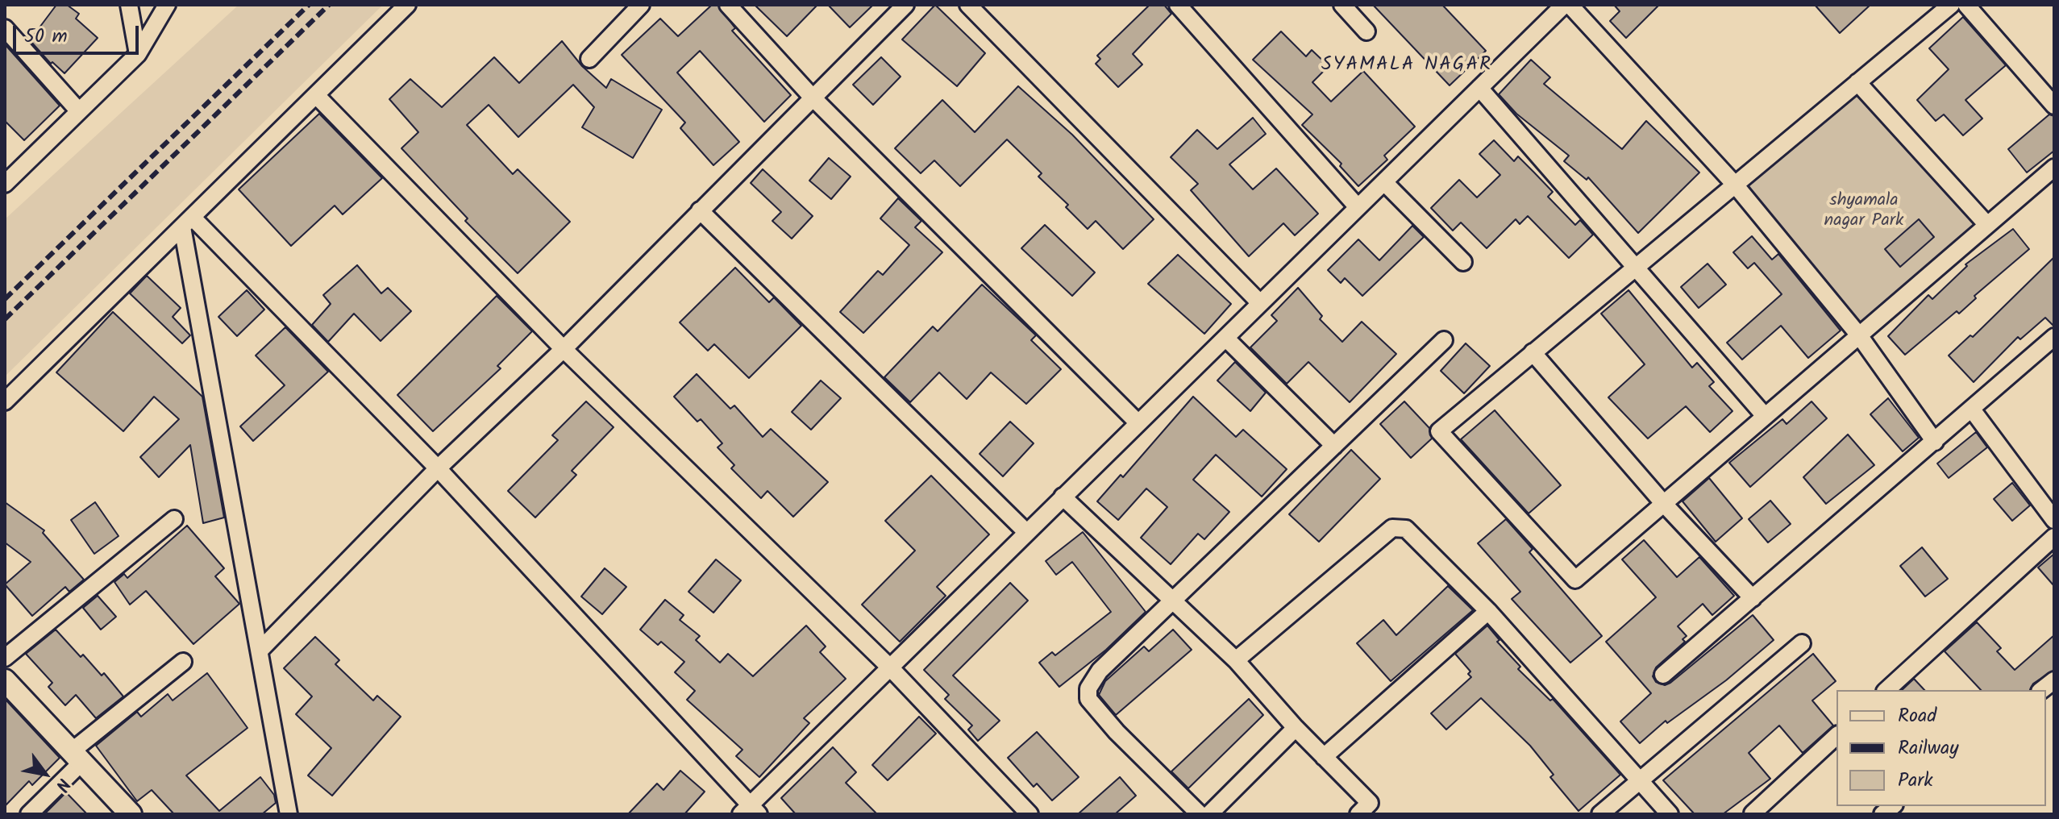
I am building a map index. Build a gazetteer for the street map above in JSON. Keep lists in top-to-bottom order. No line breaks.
{"districts":["SYAMALA NAGAR"],"parks":["shyamala nagar Park"],"legend":["Road","Railway","Park"],"scale_bar":"50 m","north":"bottom right"}
